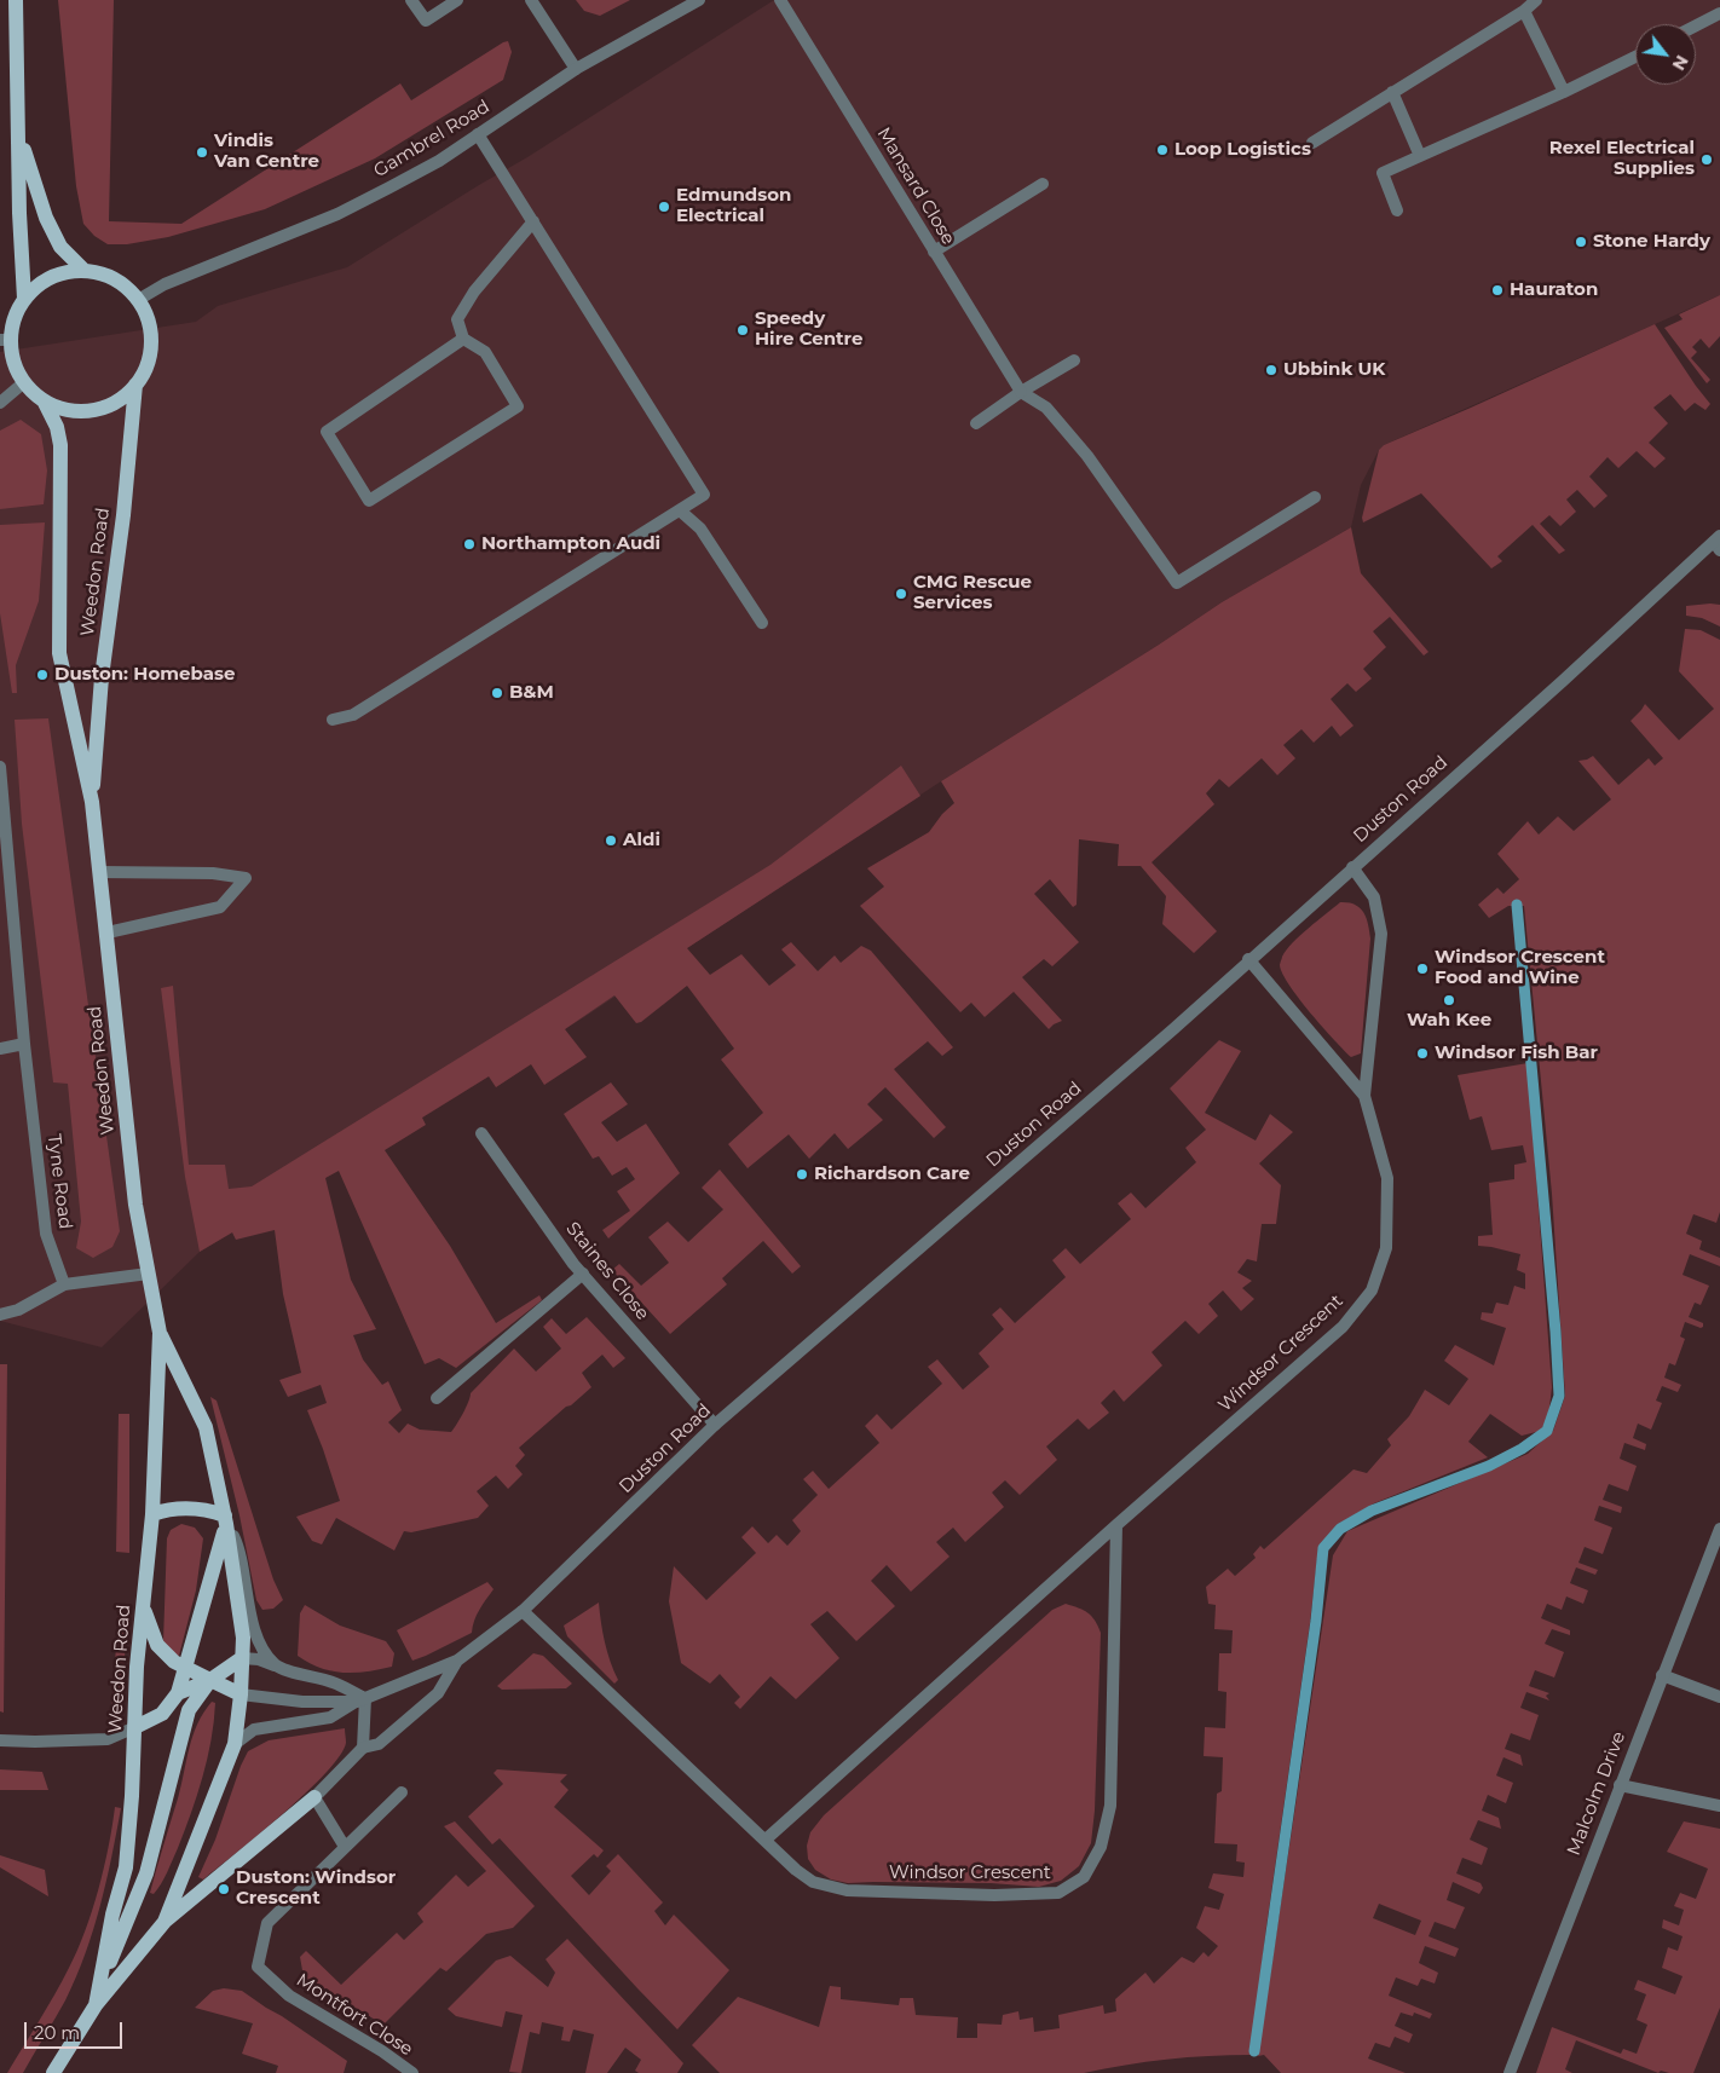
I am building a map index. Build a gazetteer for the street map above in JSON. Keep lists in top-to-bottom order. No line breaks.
{"streets":{"main road":["Weedon Road"],"street":["Gambrel Road","Mansard Close","Duston Road","Tyne Road","Staines Close","Windsor Crescent","Malcolm Drive","Montfort Close"]},"crossings":[["Gambrel Road","Weedon Road"],["Weedon Road","Duston Road"],["Duston Road","Staines Close"],["Duston Road","Windsor Crescent"]],"places":["Loop Logistics","Vindis Van Centre","Rexel Electrical Supplies","Edmundson Electrical","Stone Hardy","Hauraton","Speedy Hire Centre","Ubbink UK","Northampton Audi","CMG Rescue Services","Duston: Homebase","B&M","Aldi","Windsor Crescent Food and Wine","Wah Kee","Windsor Fish Bar","Richardson Care","Duston: Windsor Crescent"],"scale_bar":"20 m","north":"bottom right"}
